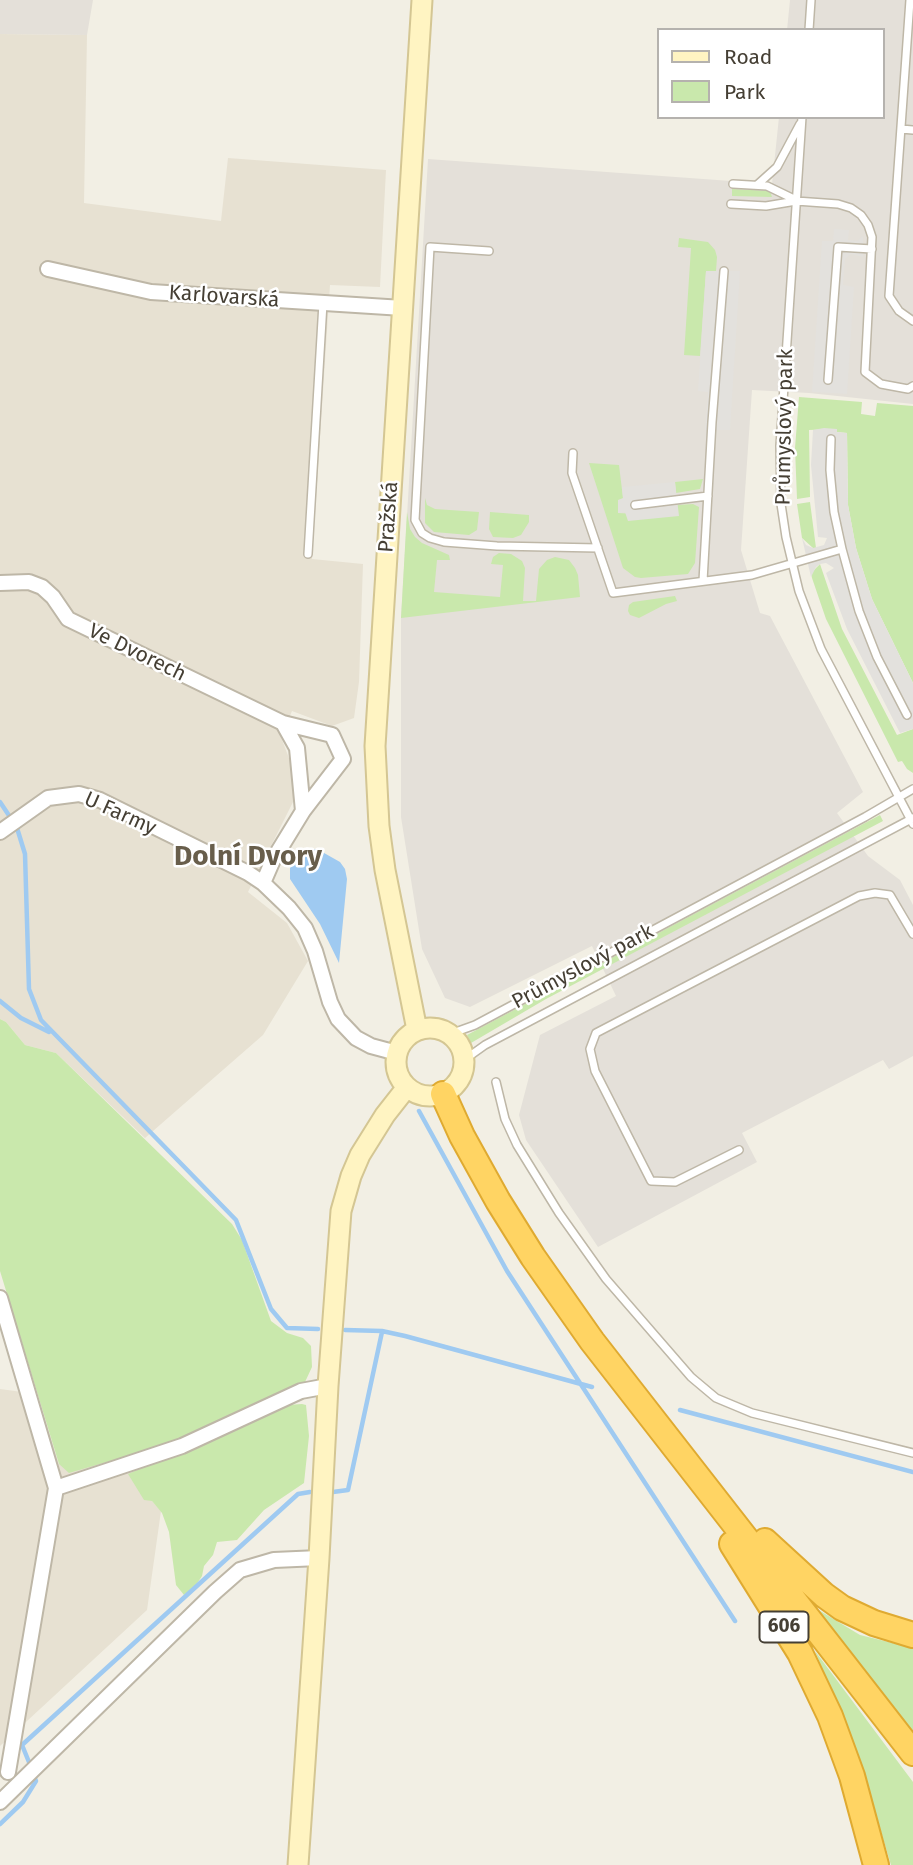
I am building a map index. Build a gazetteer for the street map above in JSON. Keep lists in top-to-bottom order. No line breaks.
{"streets":{"highway":["606"],"main road":["Pražská"],"street":["Karlovarská","Ve Dvorech","U Farmy"],"lane":["Průmyslový park"]},"crossings":[["Karlovarská","Pražská"],["Průmyslový park","Pražská"],["Průmyslový park","U Farmy"],["Průmyslový park","606"],["Pražská","U Farmy"],["Pražská","606"],["Ve Dvorech","U Farmy"],["U Farmy","606"]],"districts":["Dolní Dvory"],"legend":["Road","Park"]}
